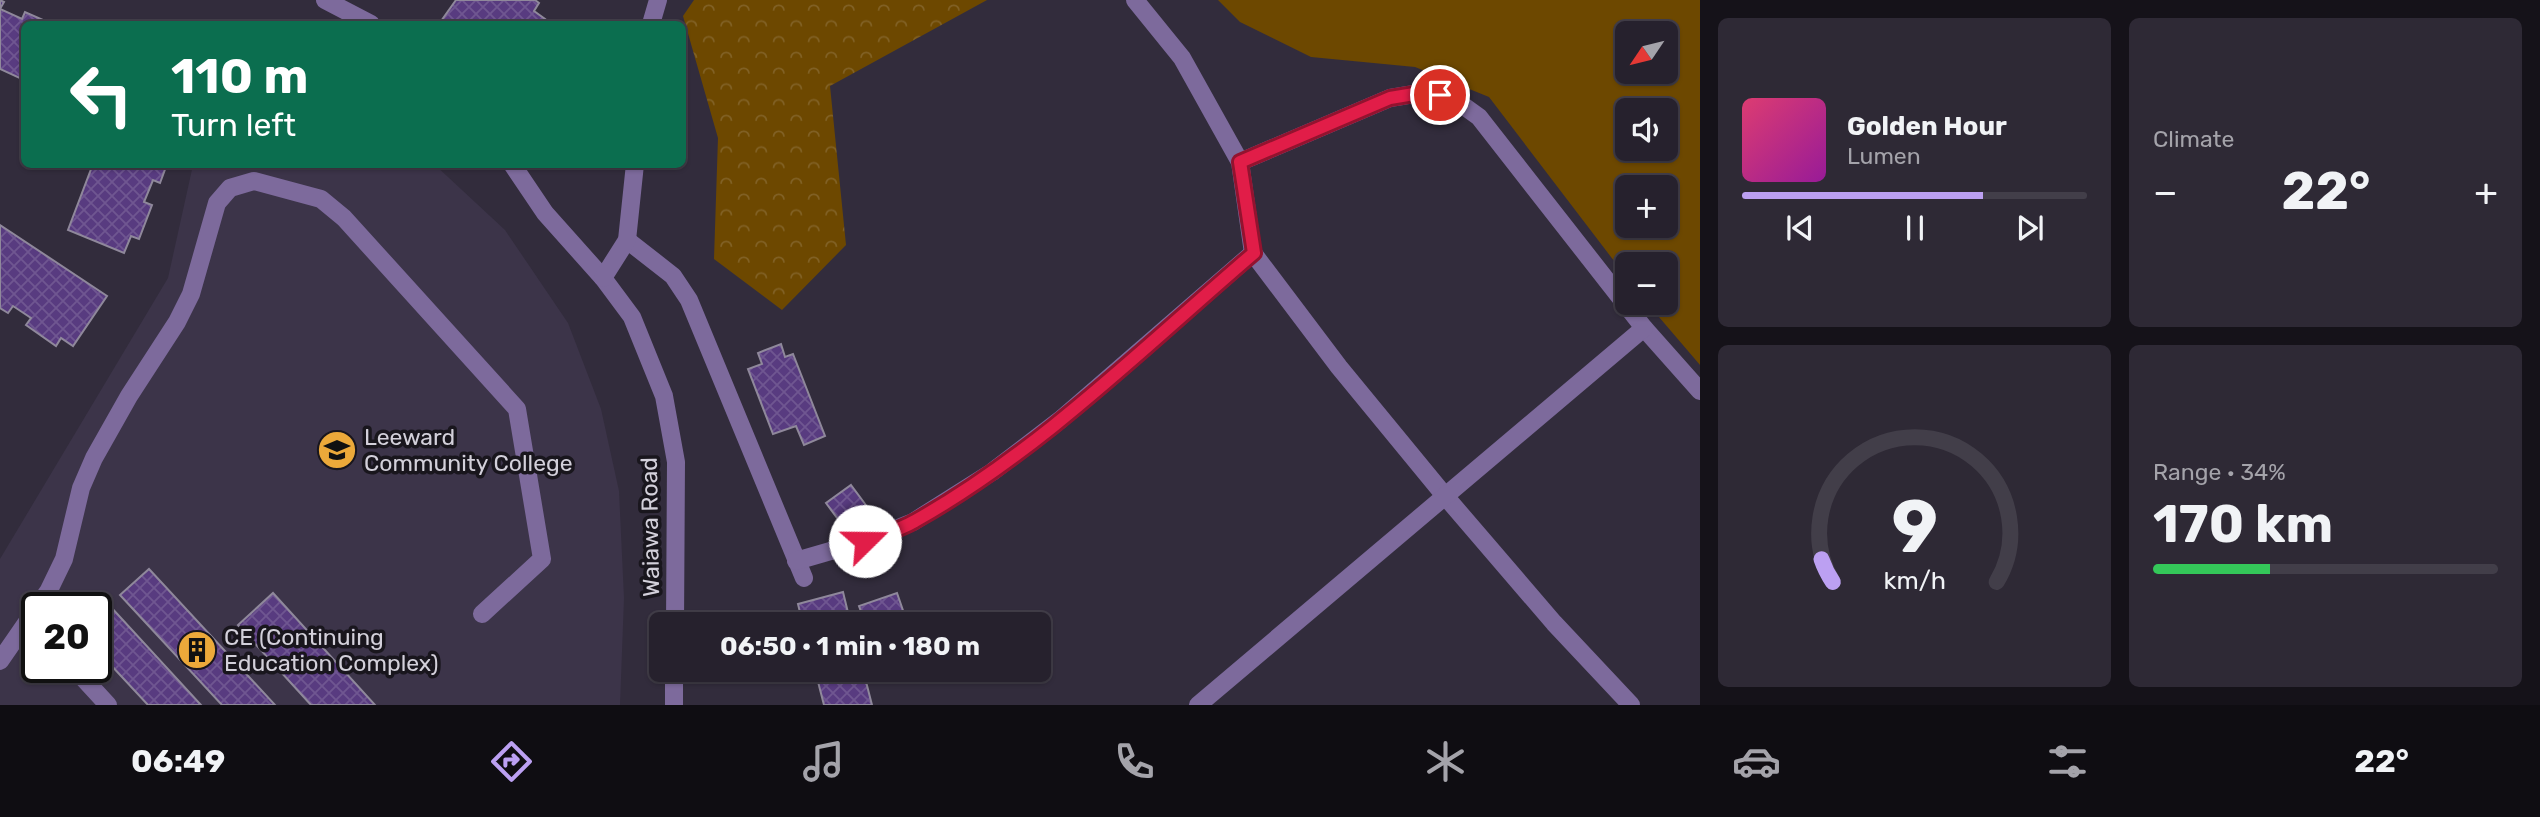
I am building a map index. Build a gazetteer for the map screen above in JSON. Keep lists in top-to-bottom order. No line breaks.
{"streets":{"street":["Waiawa Road"]},"places":{"school or university":["Leeward Community College"],"building":["CE (Continuing Education Complex)"]},"north":"bottom left","page":{"tile":["Climate",["Range · 34%","170 km"]],"map_buttons":["+","−"],"turn":["110 m","Turn left"],"song":["Golden Hour","Lumen"],"heat":["−","22°","+"],"limit":"20","trip":"06:50 · 1 min · 180 m","tabs":["06:49","22°"],"gauge":["9","km/h"]}}
